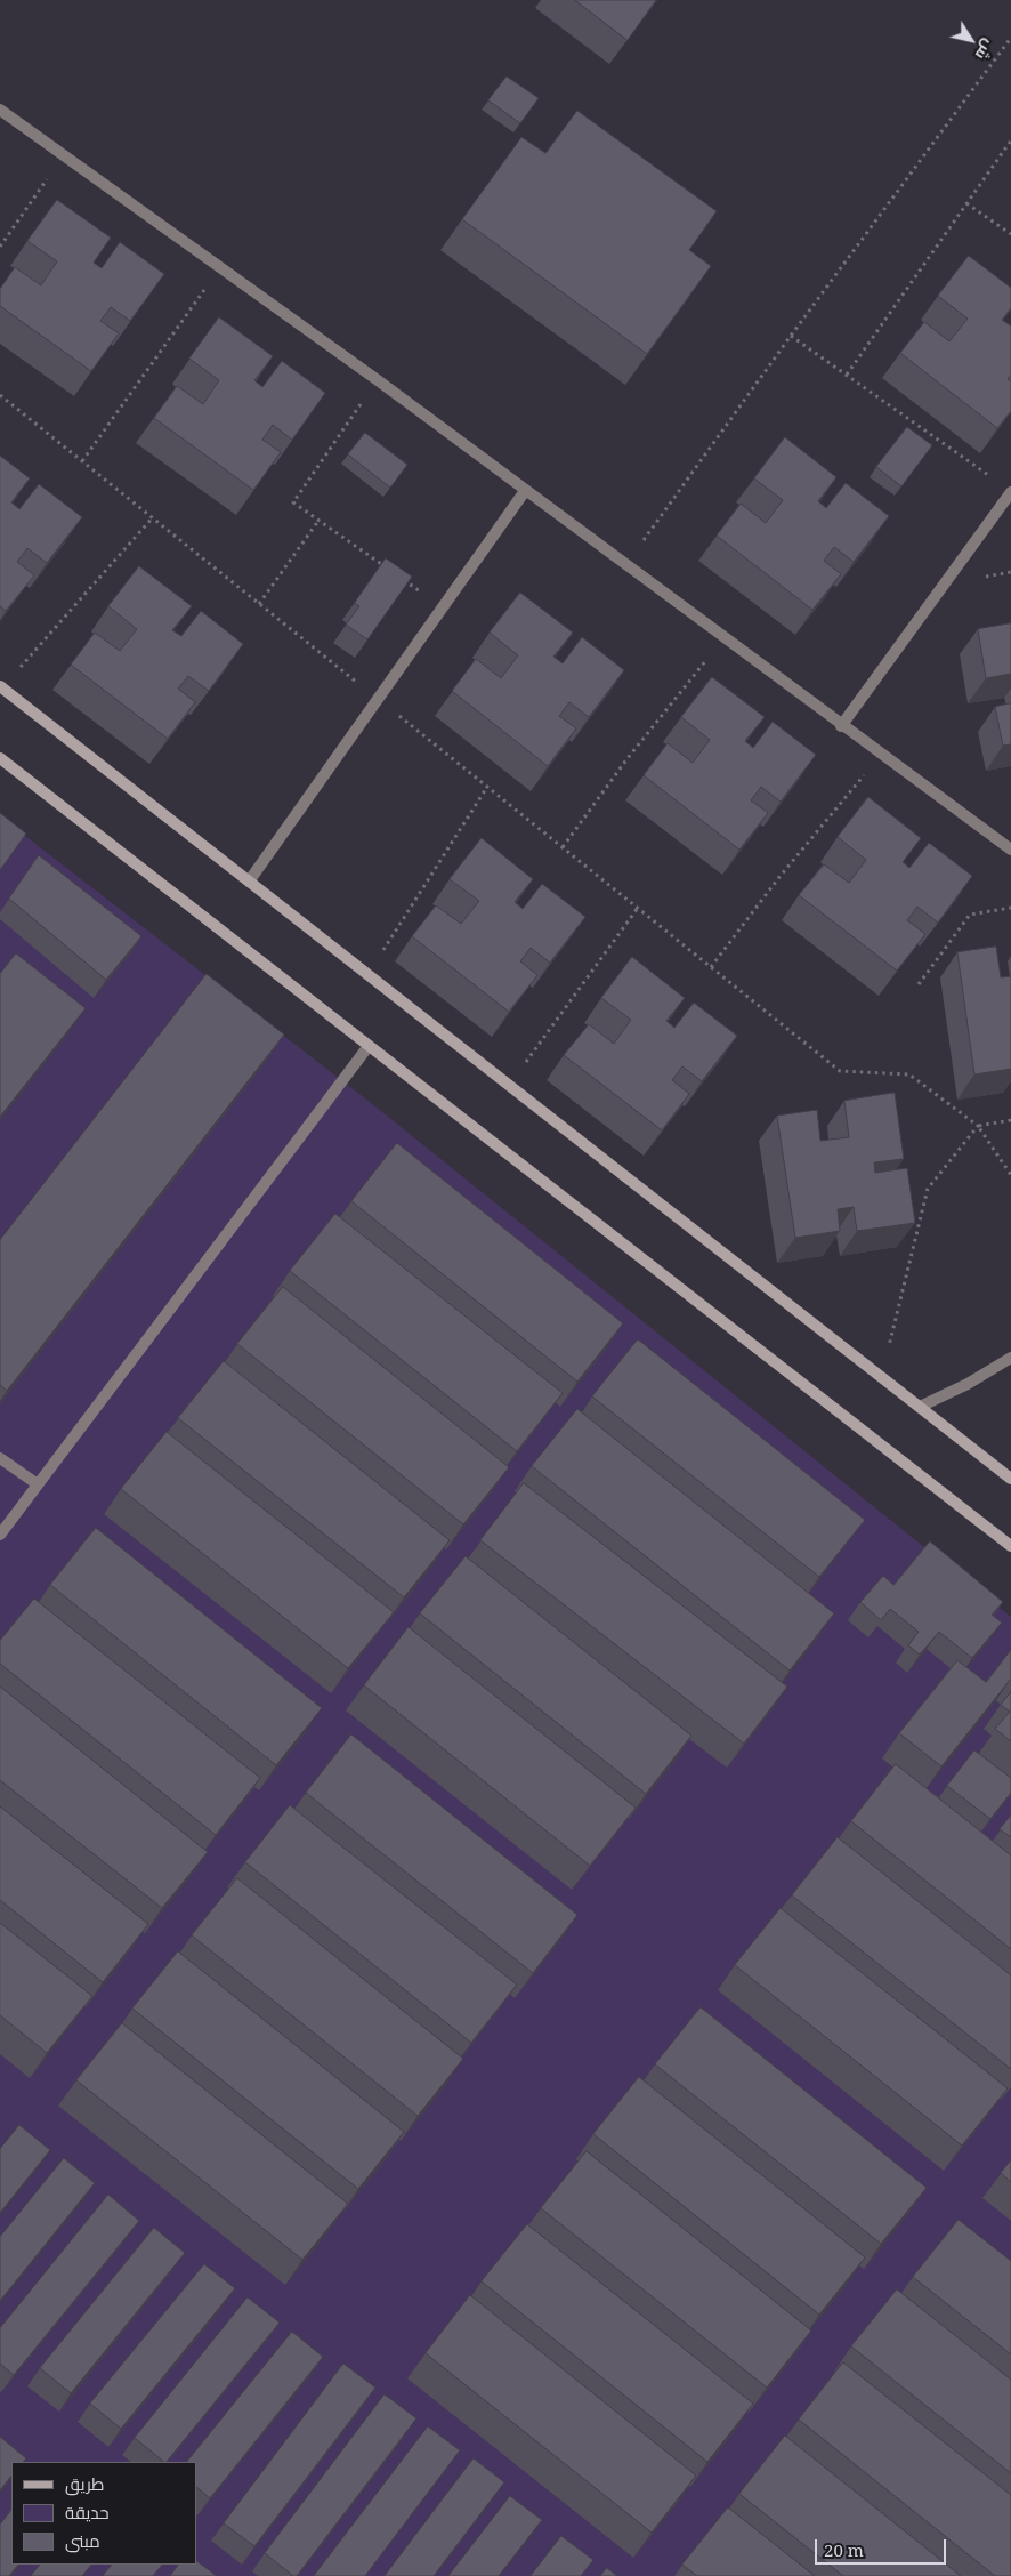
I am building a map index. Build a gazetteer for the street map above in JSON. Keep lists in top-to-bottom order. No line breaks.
{"legend":["طريق","حديقة","مبنى"],"scale_bar":"20 m","north":"bottom right"}
